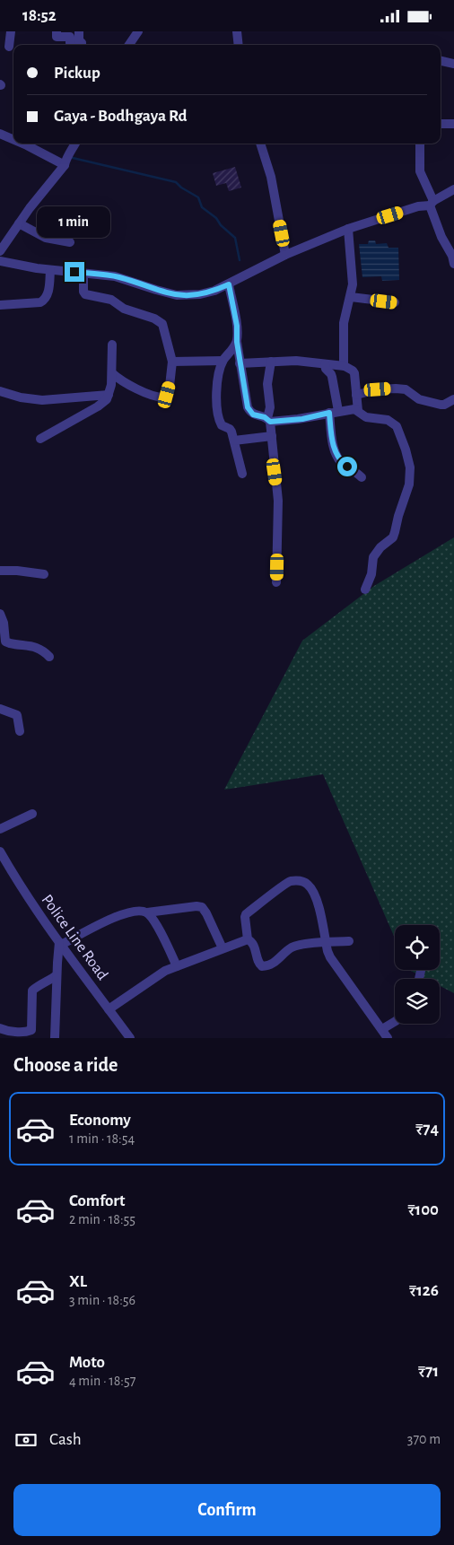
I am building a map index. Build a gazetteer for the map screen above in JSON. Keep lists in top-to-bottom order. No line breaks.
{"streets":{"street":["Police Line Road"]},"page":{"status":"18:52","banner":["Pickup","Gaya - Bodhgaya Rd"],"bubble":"1 min","heading":"Choose a ride","list":[{"name":"Economy","note":"1 min · 18:54","value":"₹74"},{"name":"Comfort","note":"2 min · 18:55","value":"₹100"},{"name":"XL","note":"3 min · 18:56","value":"₹126"},{"name":"Moto","note":"4 min · 18:57","value":"₹71"}],"pay":["Cash","370 m"],"buttons":"Confirm"}}
